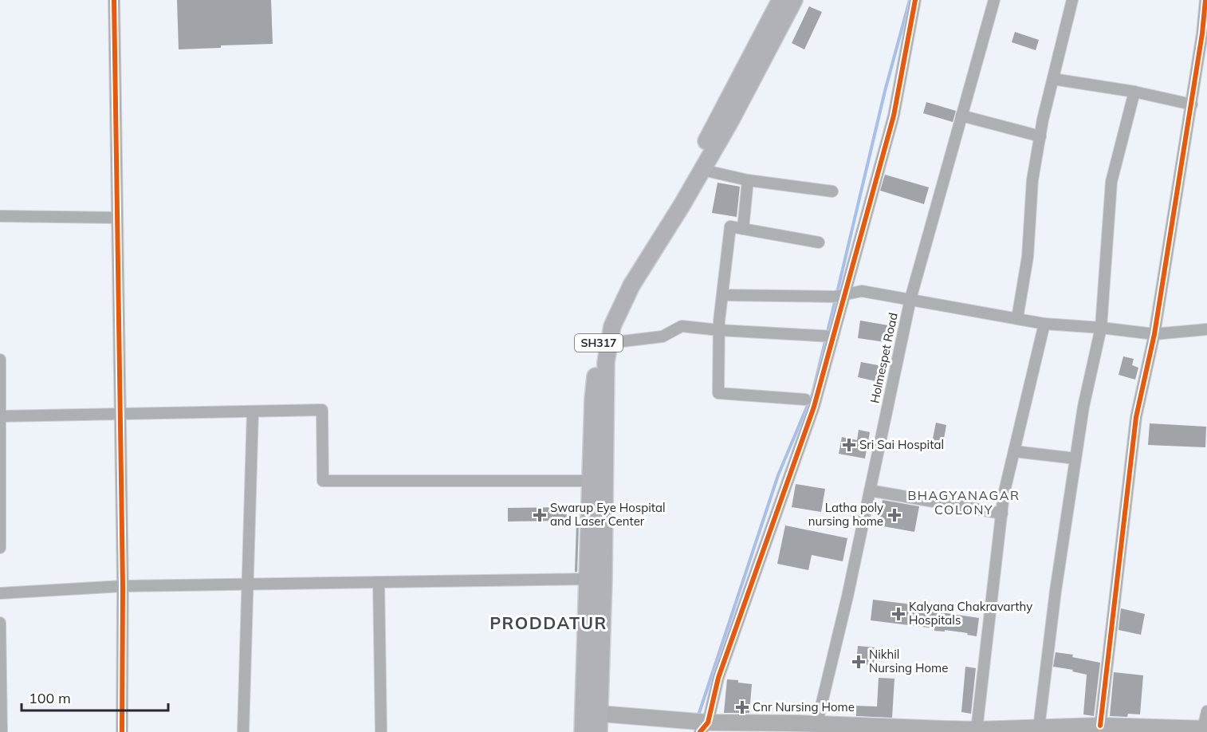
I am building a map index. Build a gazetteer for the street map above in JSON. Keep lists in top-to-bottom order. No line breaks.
{"streets":{"main road":["SH317"],"street":["Holmespet Road"]},"districts":["BHAGYANAGAR COLONY","PRODDATUR"],"places":{"health":["Sri Sai Hospital","Swarup Eye Hospital and Laser Center","Latha poly nursing home","Kalyana Chakravarthy Hospitals","Nikhil Nursing Home","Cnr Nursing Home"]},"scale_bar":"100 m"}
